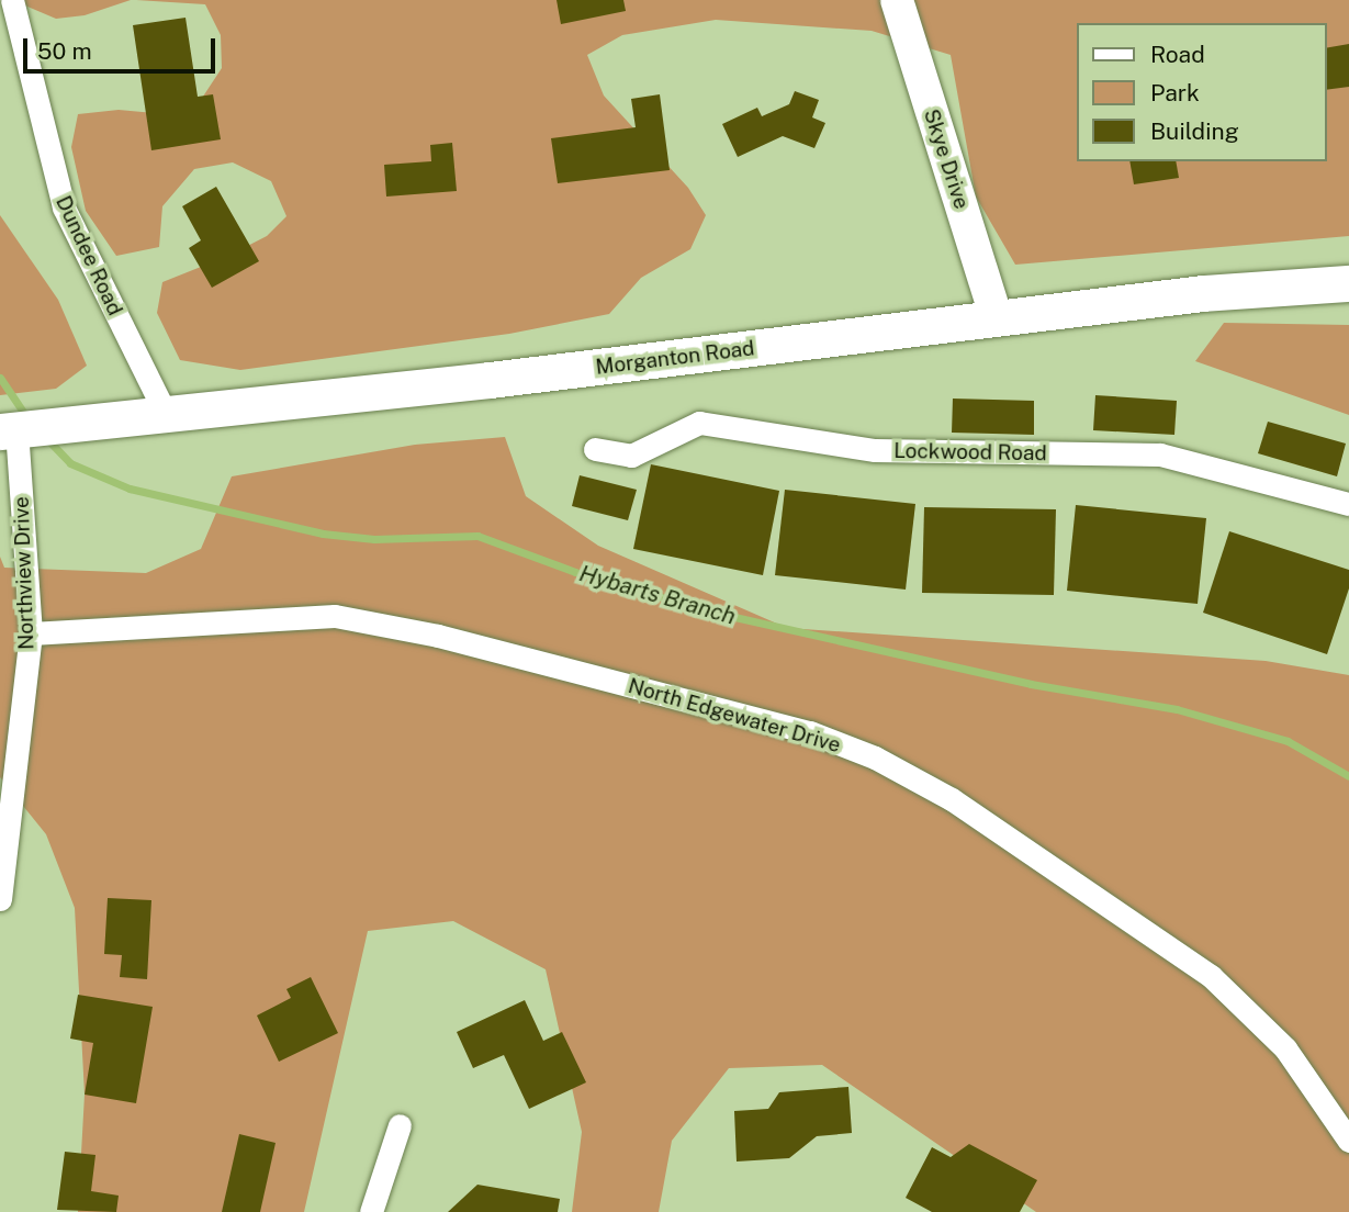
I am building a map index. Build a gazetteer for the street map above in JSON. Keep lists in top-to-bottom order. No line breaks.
{"streets":{"main road":["Morganton Road"],"street":["Skye Drive","Dundee Road","Lockwood Road","Northview Drive","North Edgewater Drive"]},"crossings":[["Skye Drive","Morganton Road"],["Dundee Road","Morganton Road"],["Morganton Road","Northview Drive"],["Northview Drive","North Edgewater Drive"]],"water":["Hybarts Branch"],"legend":["Road","Park","Building"],"scale_bar":"50 m"}
